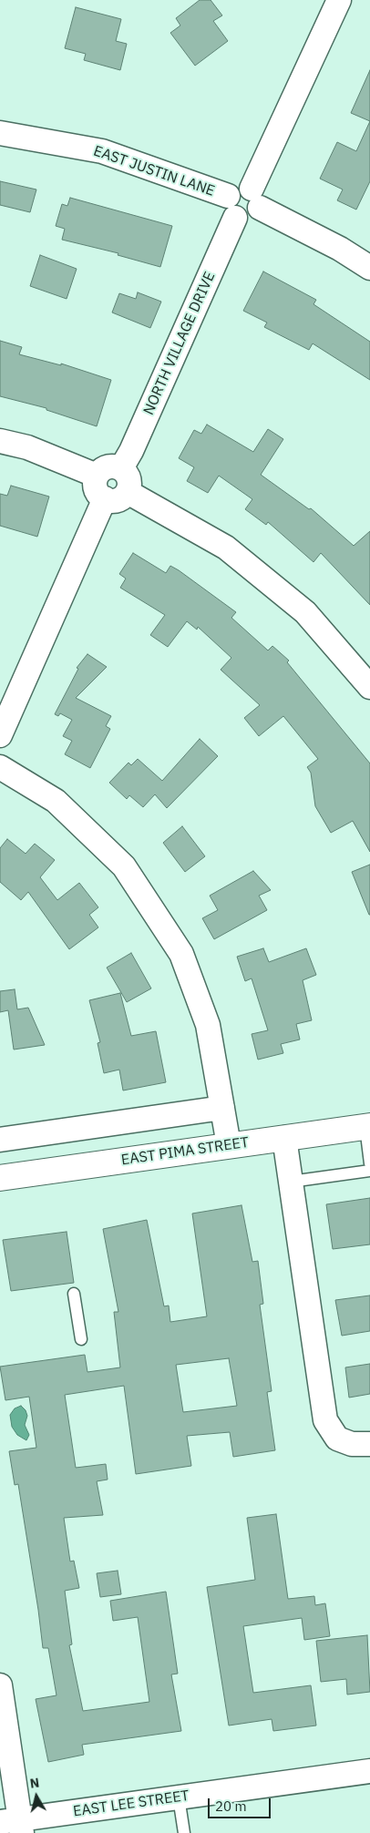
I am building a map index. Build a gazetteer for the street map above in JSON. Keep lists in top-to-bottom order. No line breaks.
{"streets":{"street":["EAST JUSTIN LANE","NORTH VILLAGE DRIVE","EAST PIMA STREET","EAST LEE STREET"]},"crossings":[["EAST JUSTIN LANE","NORTH VILLAGE DRIVE"]],"scale_bar":"20 m","north":"top"}
